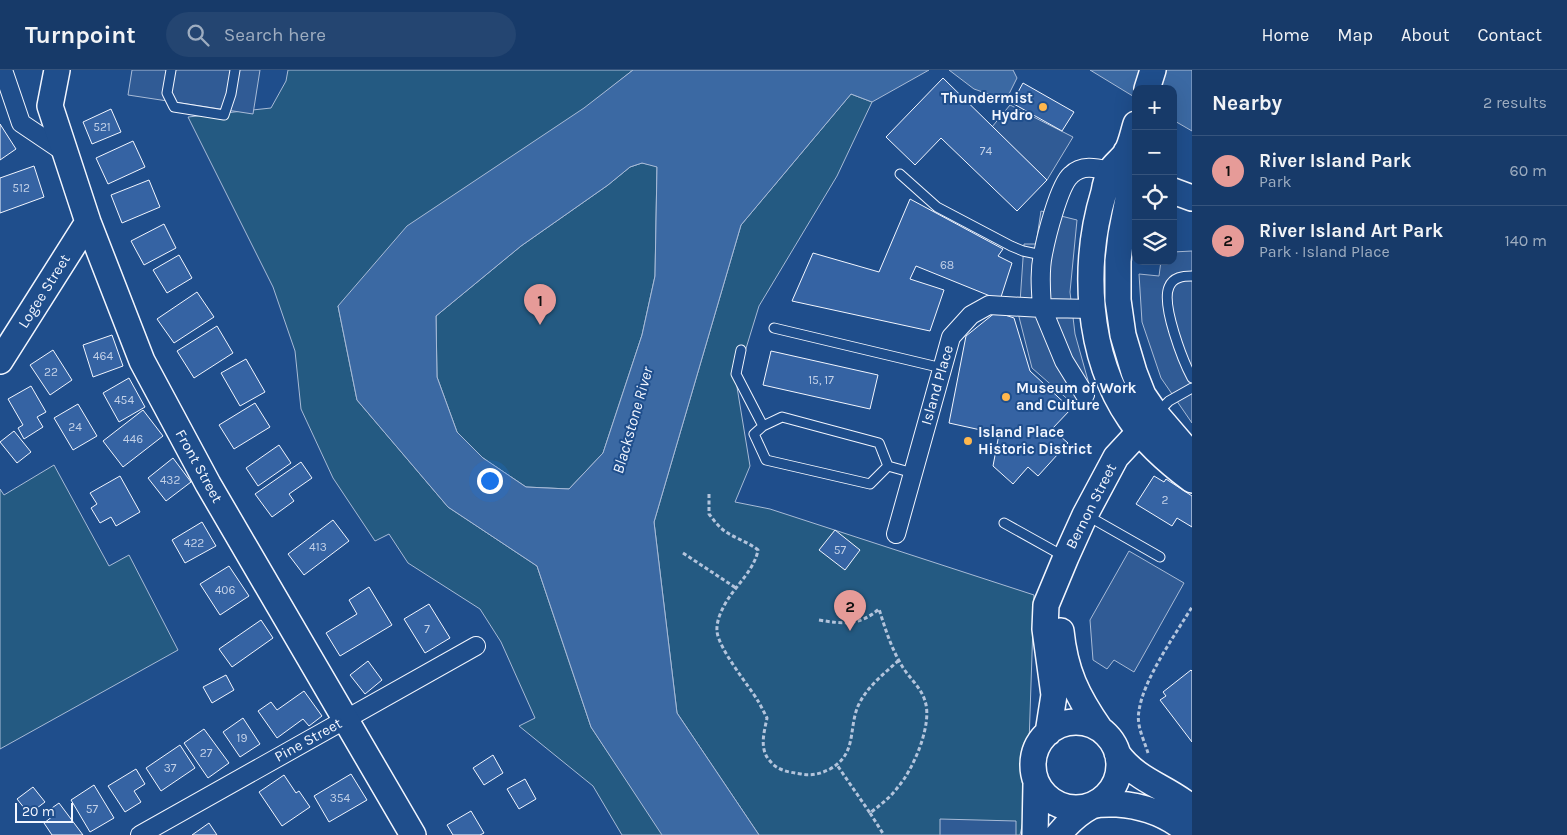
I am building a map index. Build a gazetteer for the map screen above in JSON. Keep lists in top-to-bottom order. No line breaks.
{"streets":{"main road":["Logee Street","Front Street","Bernon Street"],"street":["Island Place","Pine Street"]},"crossings":[["Logee Street","Front Street"],["Front Street","Pine Street"]],"water":["Blackstone River"],"places":["Thundermist Hydro","Museum of Work and Culture","Island Place Historic District"],"house_numbers":["521","74","512","68","464","22","15, 17","454","24","446","432","2","422","413","57","406","7","19","27","37","354","57"],"scale_bar":"20 m","page":{"header":"Turnpoint","search":"Search here","nav":["Home","Map","About","Contact"],"heading":["Nearby","2 results"],"map_buttons":["+","−"],"list":[{"mark":"1","name":"River Island Park","note":"Park","value":"60 m"},{"mark":"2","name":"River Island Art Park","note":"Park · Island Place","value":"140 m"}],"pins":["1","2"],"scale":"20 m"}}
